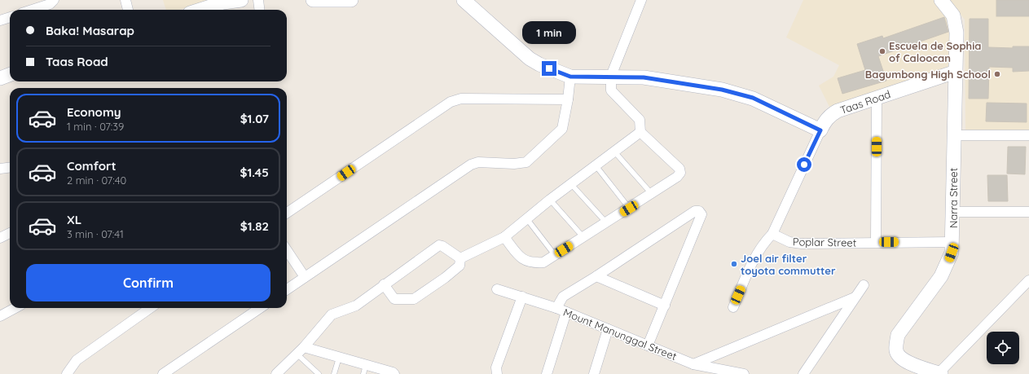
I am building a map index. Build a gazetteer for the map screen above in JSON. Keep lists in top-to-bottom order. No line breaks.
{"streets":{"street":["Taas Road","Narra Street","Poplar Street","Mount Manunggal Street"]},"crossings":[["Taas Road","Narra Street"],["Narra Street","Poplar Street"]],"places":["Escuela de Sophia of Caloocan","Bagumbong High School","Joel air filter toyota commutter"],"page":{"banner":["Baka! Masarap","Taas Road"],"bubble":"1 min","list":[{"name":"Economy","note":"1 min · 07:39","value":"$1.07"},{"name":"Comfort","note":"2 min · 07:40","value":"$1.45"},{"name":"XL","note":"3 min · 07:41","value":"$1.82"}],"buttons":"Confirm"}}
